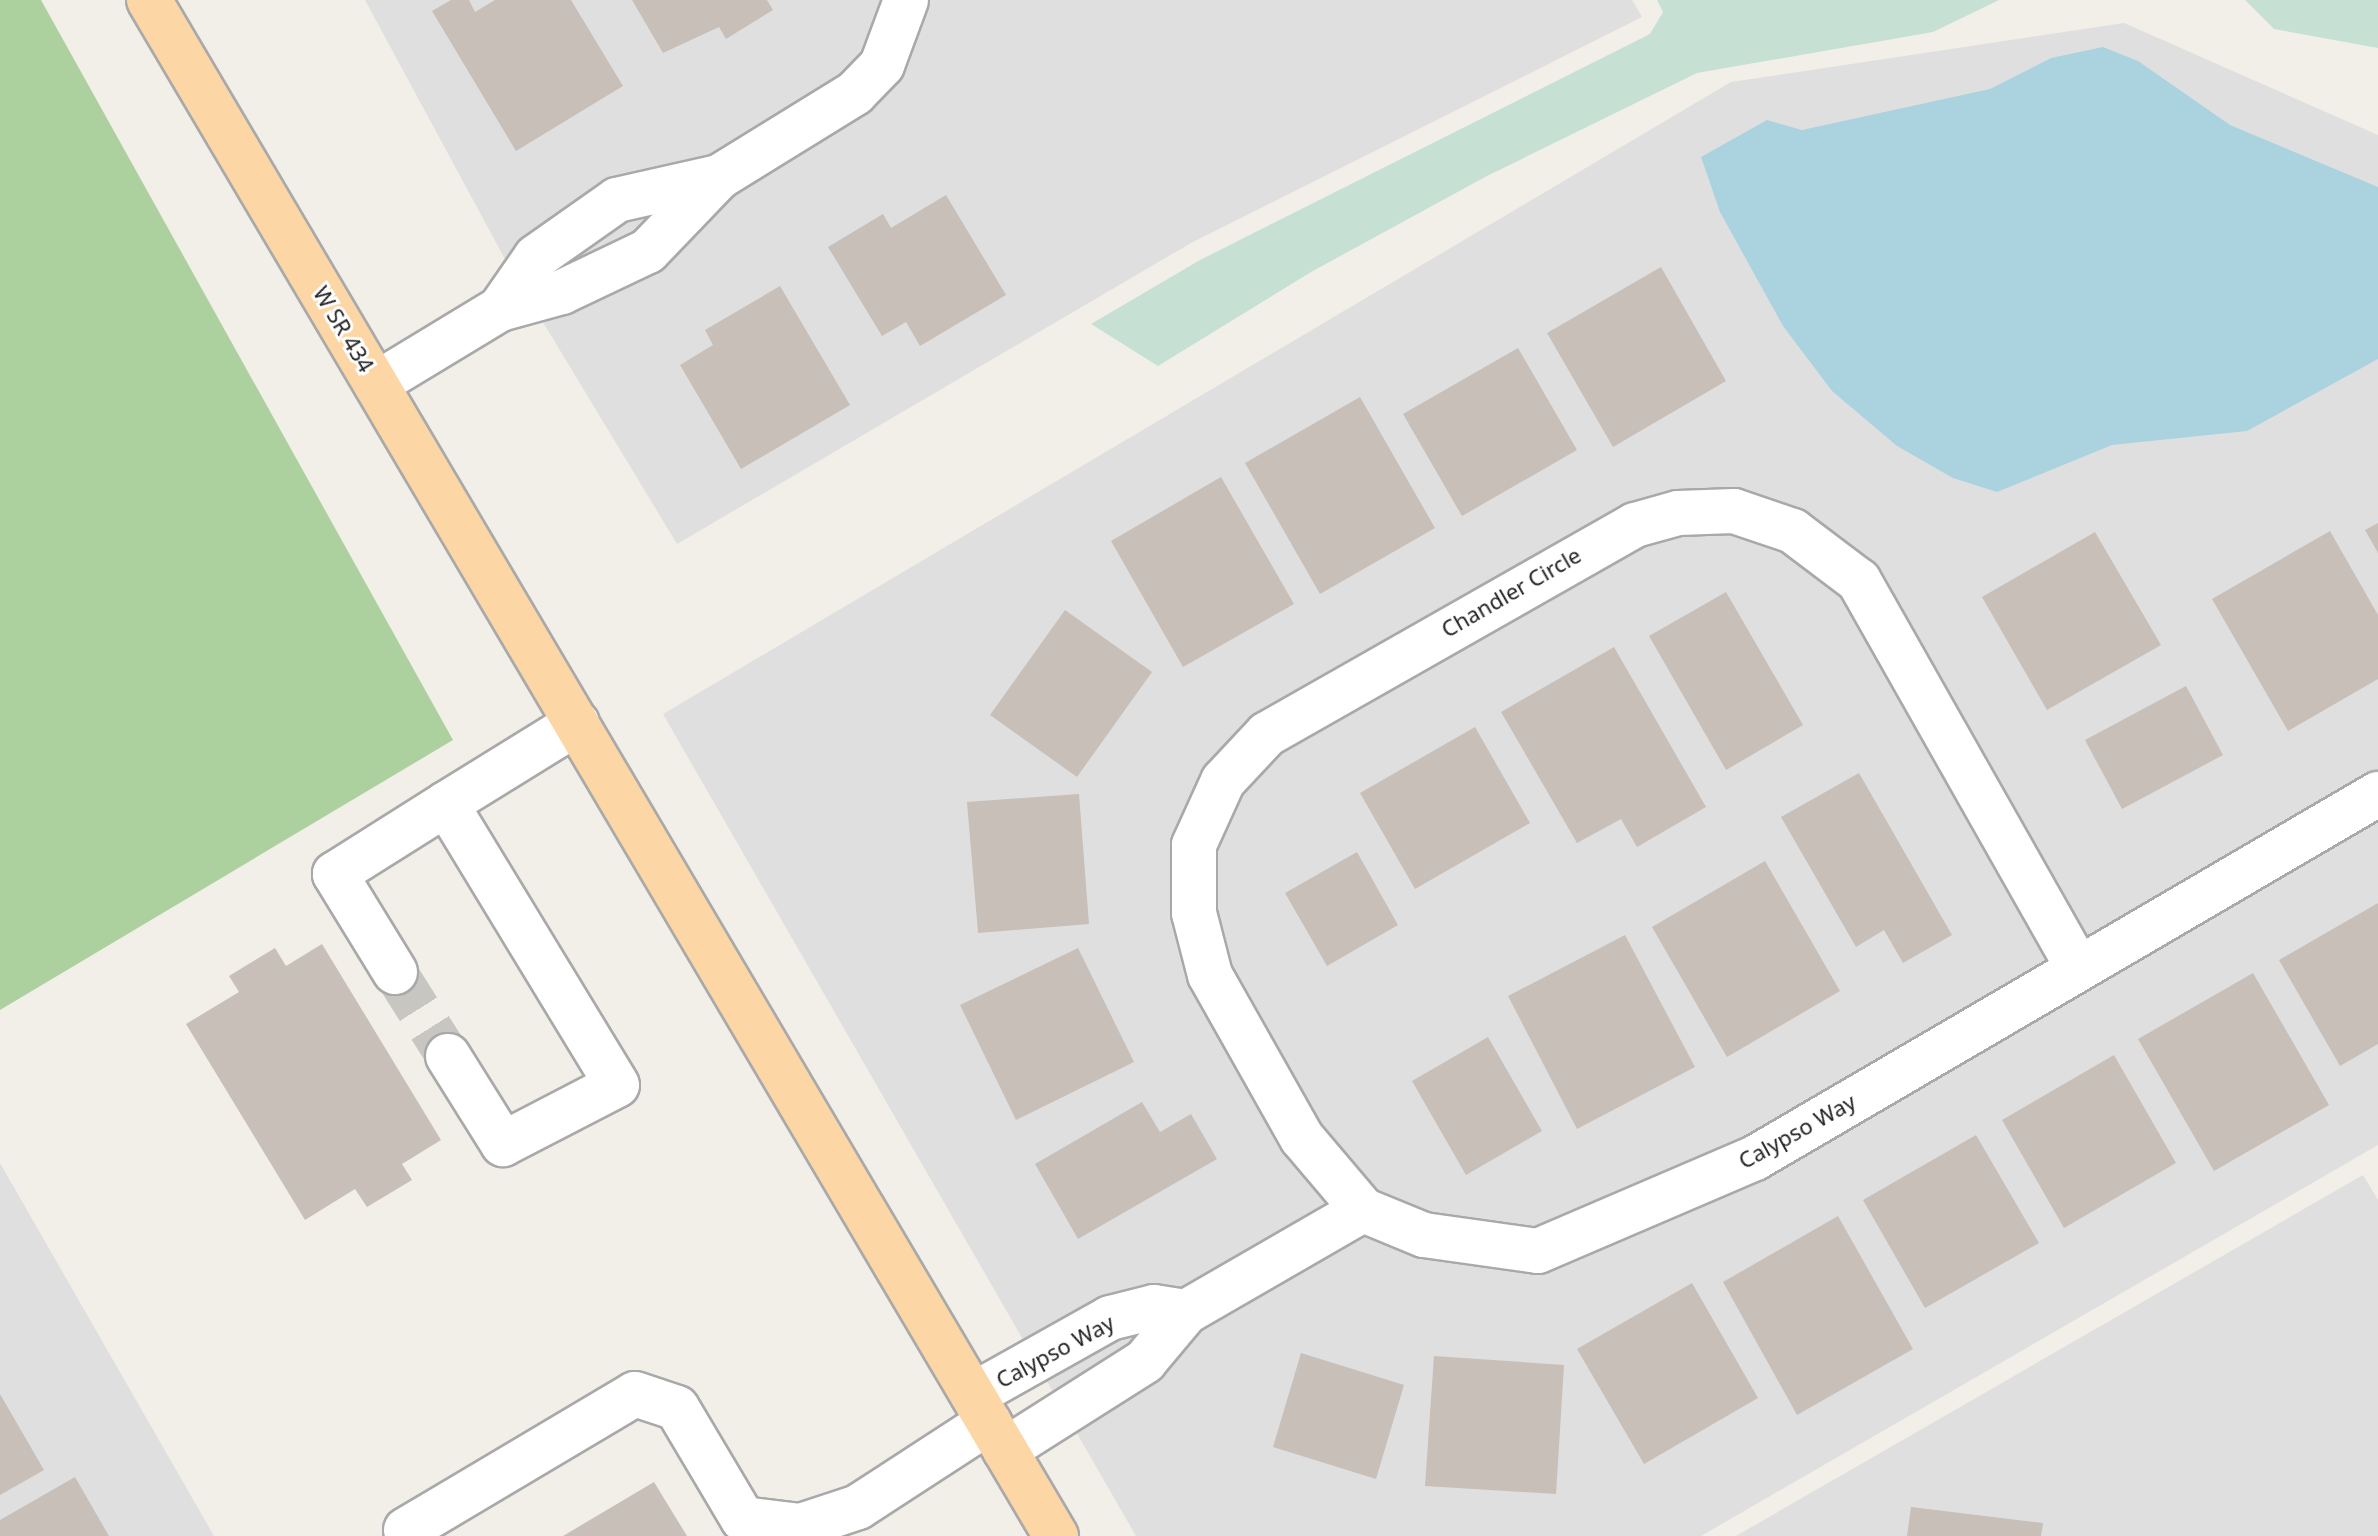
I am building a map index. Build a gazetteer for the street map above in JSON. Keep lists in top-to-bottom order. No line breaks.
{"streets":{"main road":["W SR 434"],"street":["Chandler Circle","Calypso Way"]},"crossings":[["W SR 434","Calypso Way"],["Chandler Circle","Calypso Way"]]}
